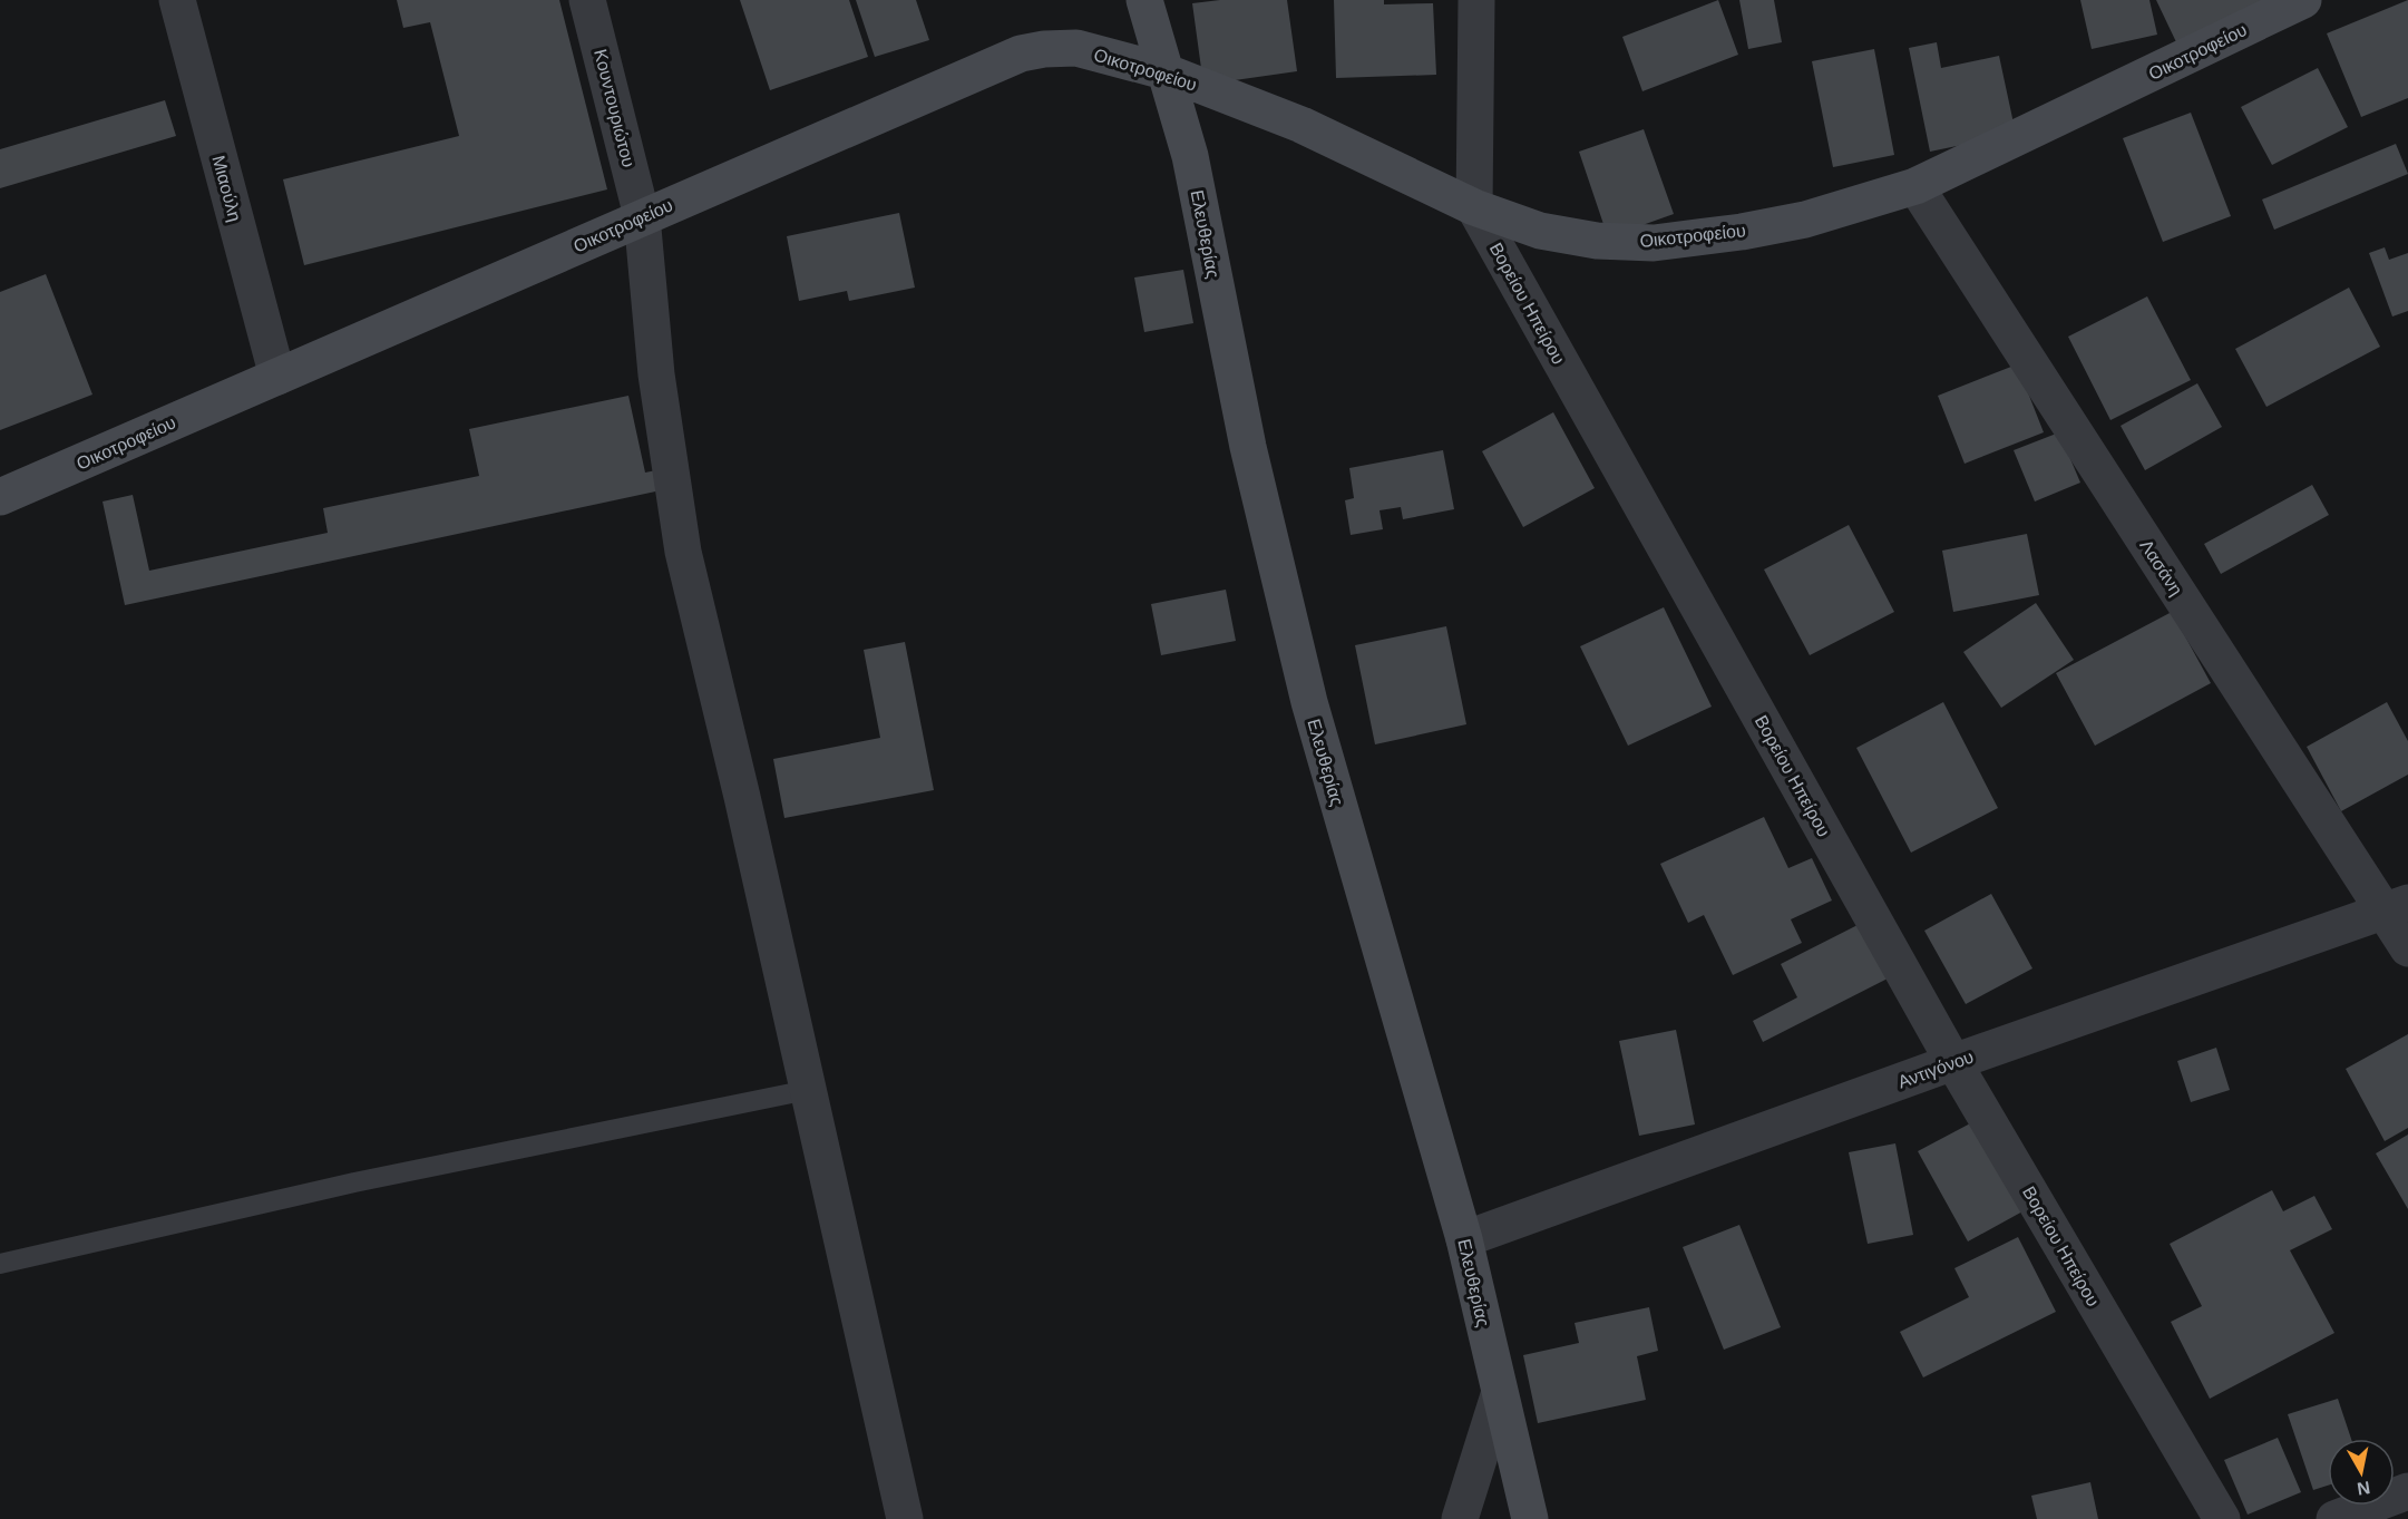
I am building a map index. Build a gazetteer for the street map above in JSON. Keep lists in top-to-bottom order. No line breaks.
{"streets":{"street":["Οικοτροφείου","Κουντουριώτου","Μιαούλη","Ελευθερίας","Βορείου Ηπείρου","Λασάνη","Αντιγόνου"]},"crossings":[["Οικοτροφείου","Κουντουριώτου"],["Οικοτροφείου","Μιαούλη"],["Οικοτροφείου","Ελευθερίας"],["Οικοτροφείου","Βορείου Ηπείρου"],["Οικοτροφείου","Λασάνη"],["Ελευθερίας","Αντιγόνου"],["Βορείου Ηπείρου","Αντιγόνου"],["Λασάνη","Αντιγόνου"]],"north":"bottom"}
